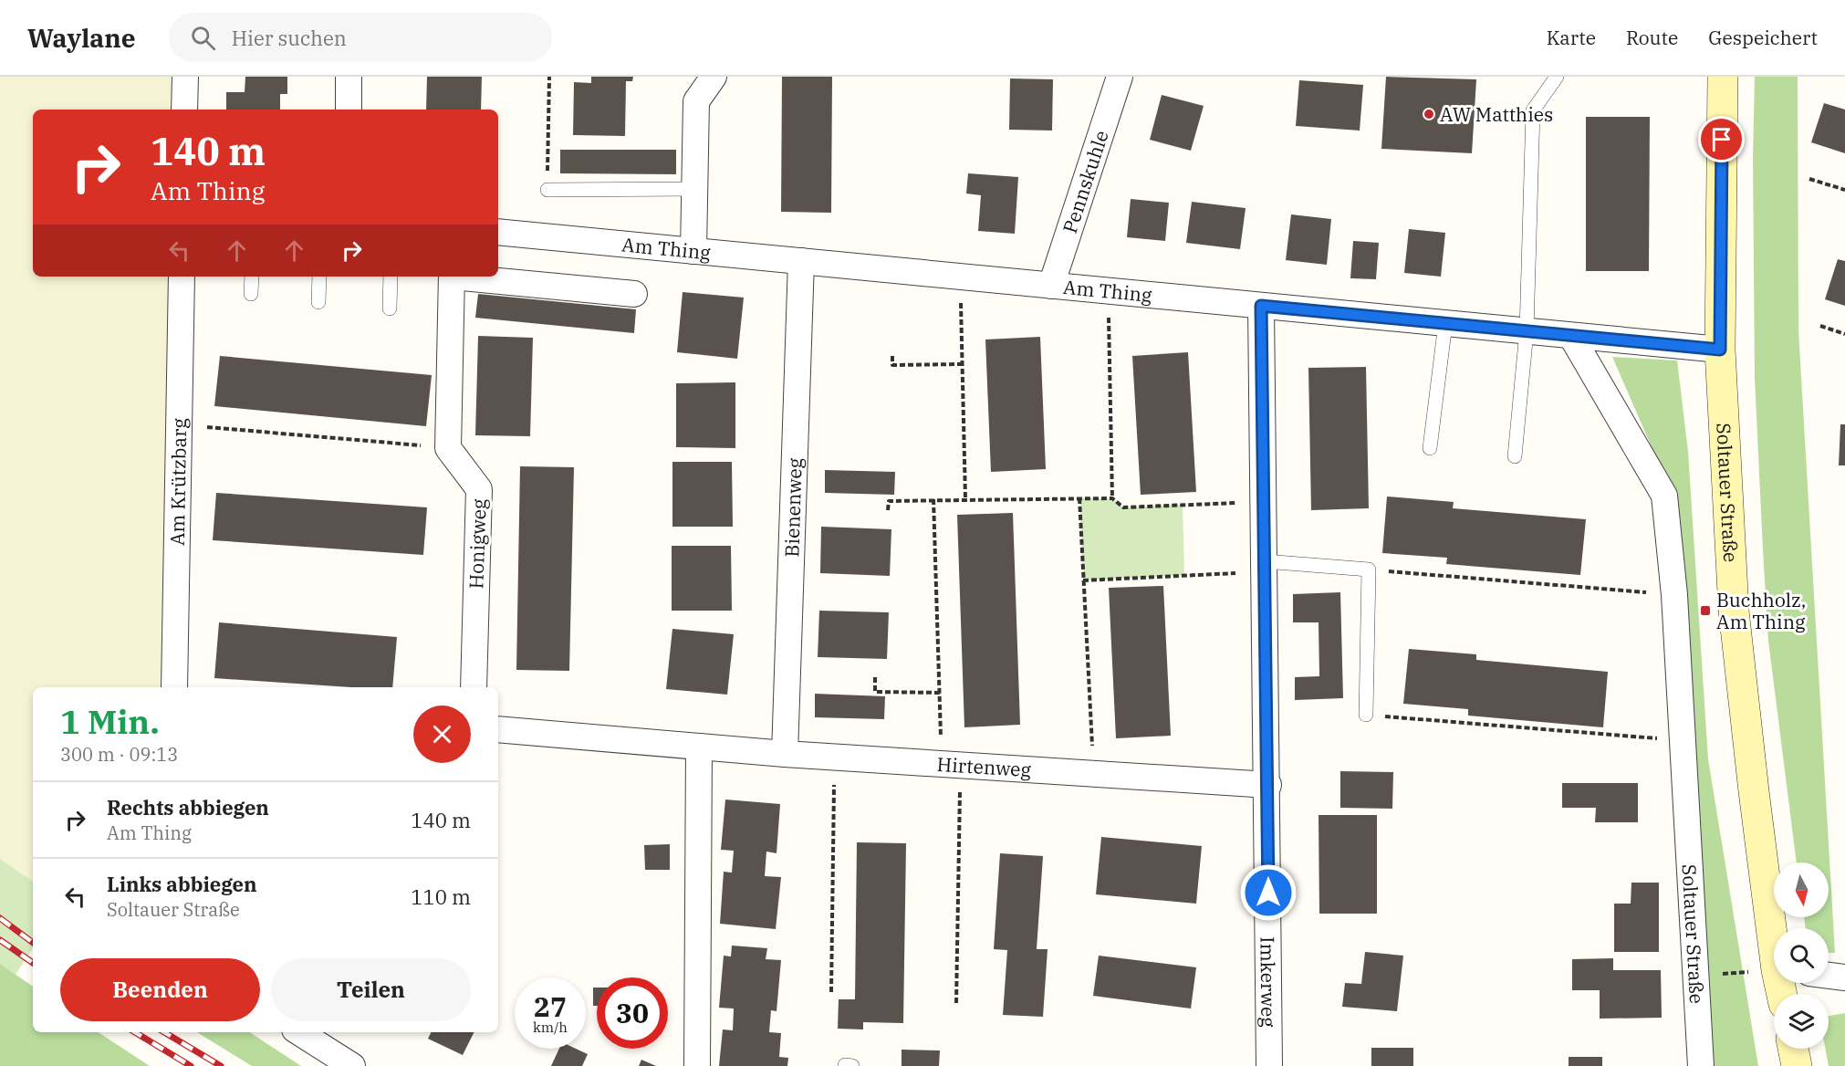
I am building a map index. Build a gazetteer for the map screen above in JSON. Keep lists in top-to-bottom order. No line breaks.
{"streets":{"main road":["Soltauer Straße"],"street":["Pennskuhle","Am Thing","Am Krützbarg","Bienenweg","Honigweg","Hirtenweg","Imkerweg"]},"crossings":[["Pennskuhle","Am Thing"],["Am Thing","Soltauer Straße"],["Am Thing","Bienenweg"],["Am Thing","Imkerweg"],["Bienenweg","Hirtenweg"],["Hirtenweg","Imkerweg"]],"places":{"other":["AW Matthies"],"transit":["Buchholz, Am Thing"]},"north":"bottom","page":{"header":"Waylane","search":"Hier suchen","nav":["Karte","Route","Gespeichert"],"turn":["140 m","Am Thing"],"heading":["1 Min.","300 m · 09:13"],"list":[{"name":"Rechts abbiegen","note":"Am Thing","value":"140 m"},{"name":"Links abbiegen","note":"Soltauer Straße","value":"110 m"}],"buttons":["Beenden","Teilen"],"speed":"27 km/h","limit":"30"}}
